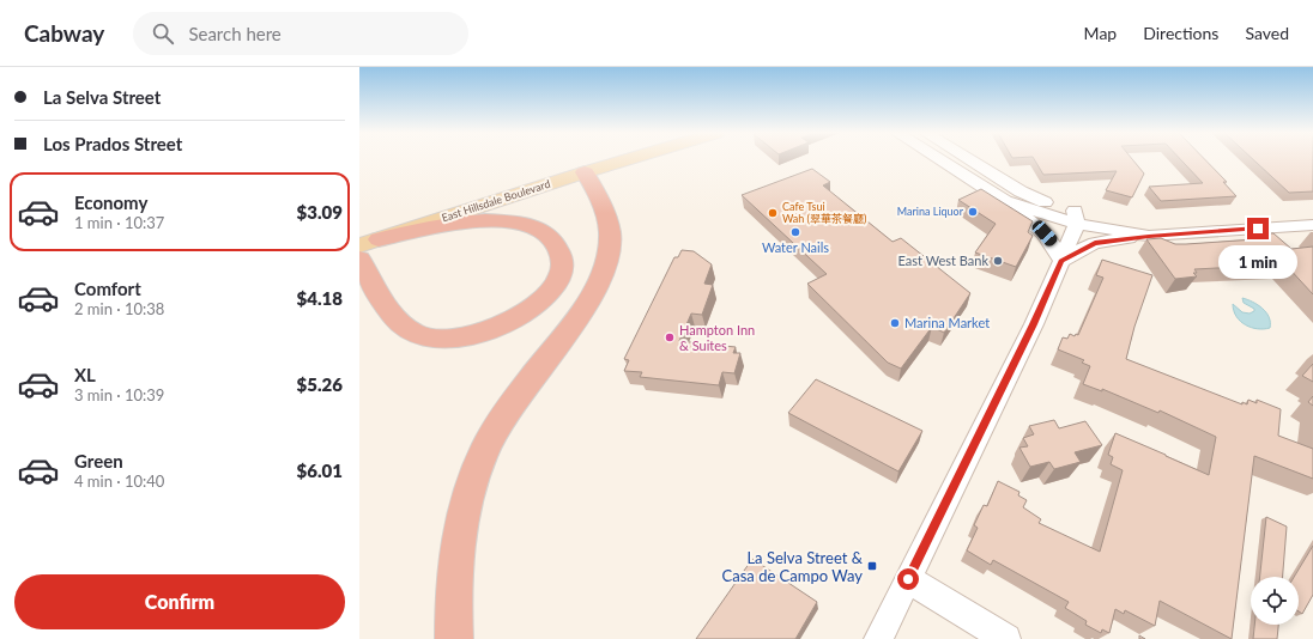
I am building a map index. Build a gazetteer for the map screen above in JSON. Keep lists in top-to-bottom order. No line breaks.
{"streets":{"main road":["East Hillsdale Boulevard"]},"places":{"other":["Marina Liquor","Cafe Tsui Wah (翠華茶餐廳)","Water Nails","East West Bank","Marina Market","Hampton Inn & Suites"],"transit":["La Selva Street & Casa de Campo Way"]},"page":{"header":"Cabway","search":"Search here","nav":["Map","Directions","Saved"],"banner":["La Selva Street","Los Prados Street"],"list":[{"name":"Economy","note":"1 min · 10:37","value":"$3.09"},{"name":"Comfort","note":"2 min · 10:38","value":"$4.18"},{"name":"XL","note":"3 min · 10:39","value":"$5.26"},{"name":"Green","note":"4 min · 10:40","value":"$6.01"}],"bubble":"1 min","buttons":"Confirm"}}
